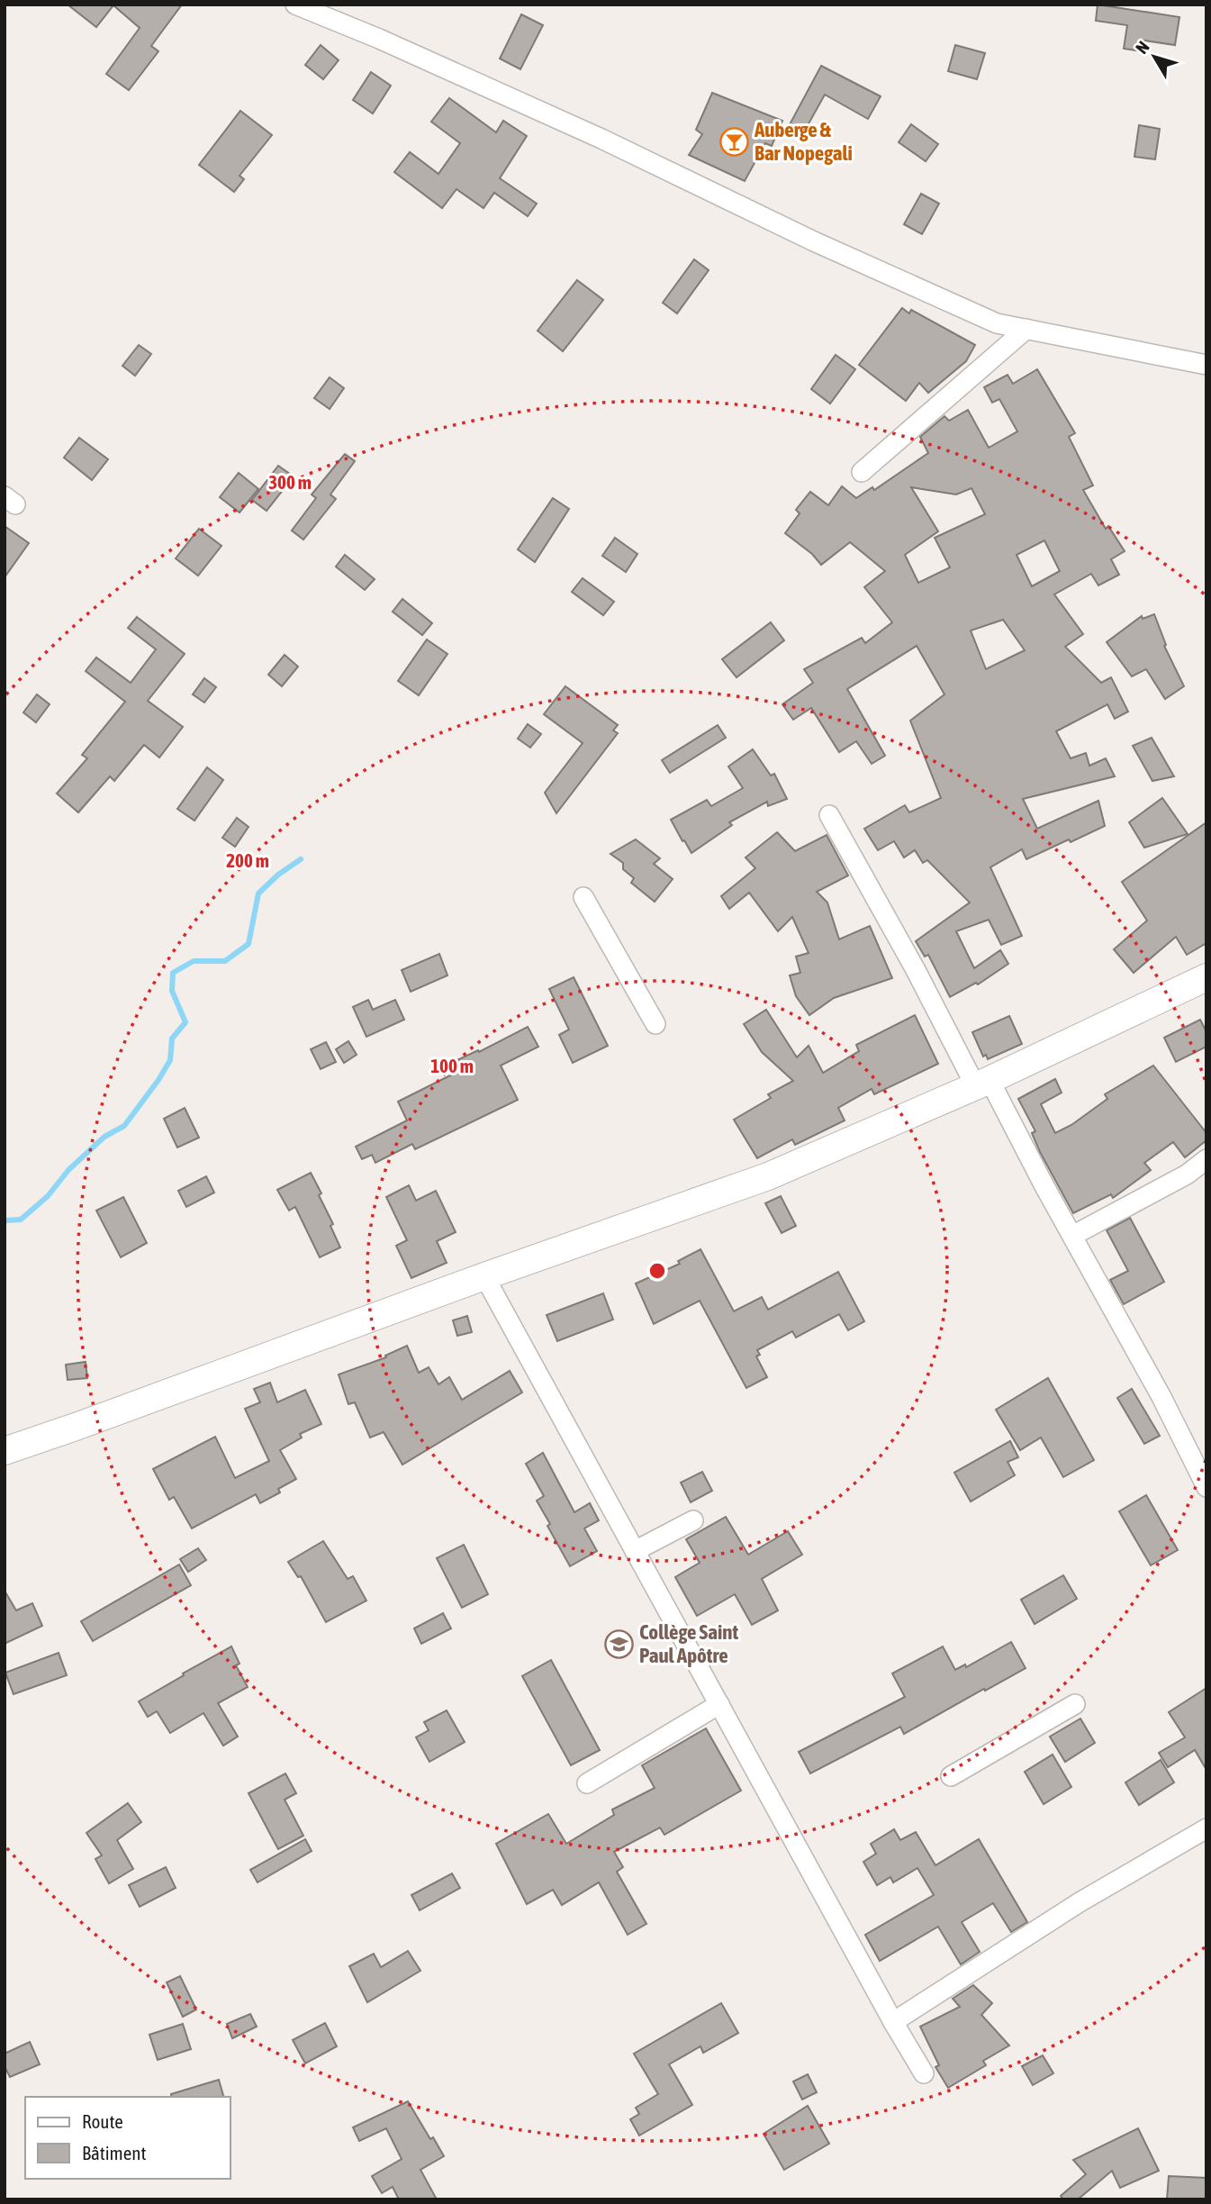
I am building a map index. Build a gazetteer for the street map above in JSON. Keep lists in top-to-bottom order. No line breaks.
{"places":{"bar":["Auberge & Bar Nopegali"],"school or university":["Collège Saint Paul Apôtre"]},"legend":["Route","Bâtiment"],"north":"top left","rings":["300 m","200 m","100 m"]}
